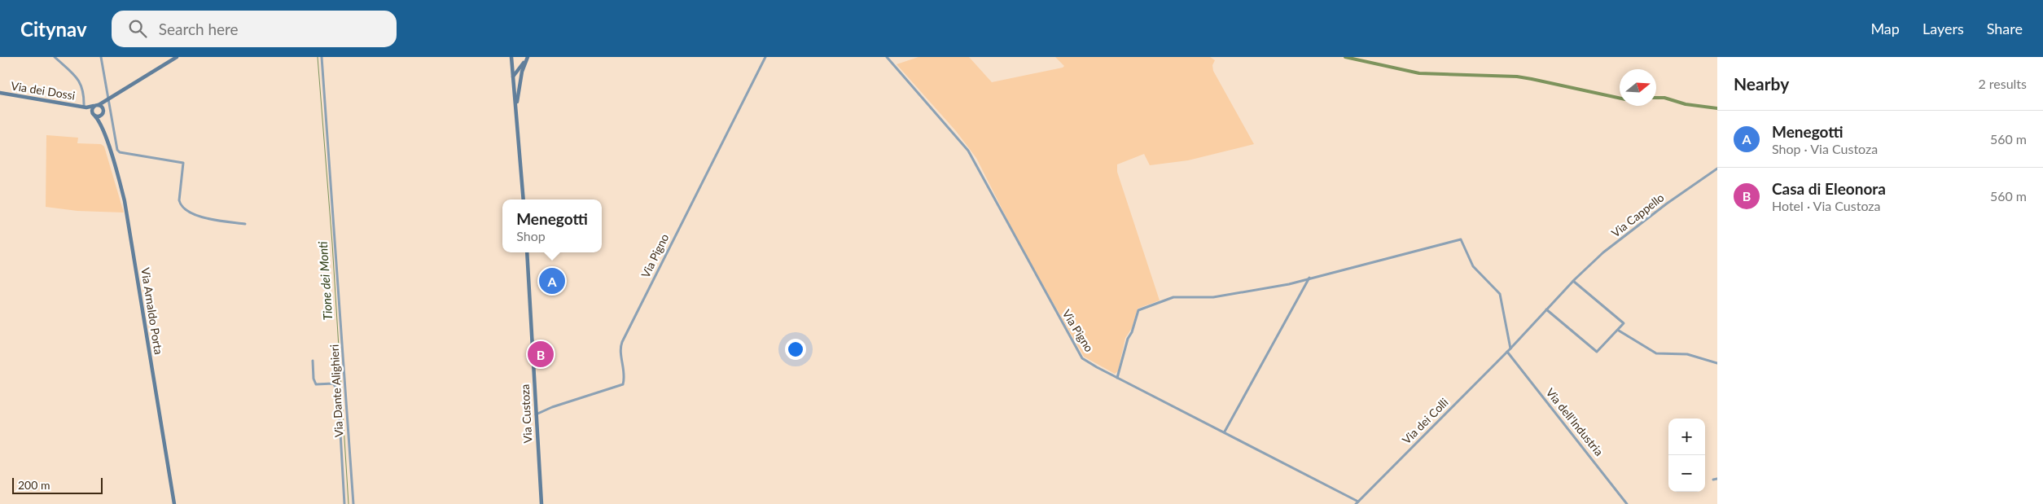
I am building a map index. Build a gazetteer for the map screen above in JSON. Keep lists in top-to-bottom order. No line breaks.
{"streets":{"street":["Via dei Dossi","Via Cappello","Via Pigno","Via Arnaldo Porta","Via Dante Alighieri","Via Custoza","Via dei Colli","Via dell'Industria"]},"crossings":[["Via dei Dossi","Via Arnaldo Porta"],["Via Cappello","Via dei Colli"],["Via Cappello","Via dell'Industria"],["Via Pigno","Via Custoza"],["Via Pigno","Via dei Colli"],["Via dei Colli","Via dell'Industria"]],"water":["Tione dei Monti"],"scale_bar":"200 m","north":"right","page":{"header":"Citynav","search":"Search here","nav":["Map","Layers","Share"],"heading":["Nearby","2 results"],"list":[{"mark":"A","name":"Menegotti","note":"Shop · Via Custoza","value":"560 m"},{"mark":"B","name":"Casa di Eleonora","note":"Hotel · Via Custoza","value":"560 m"}],"popup":["Menegotti","Shop"],"pins":["A","B"],"map_buttons":["+","−"],"scale":"200 m"}}
